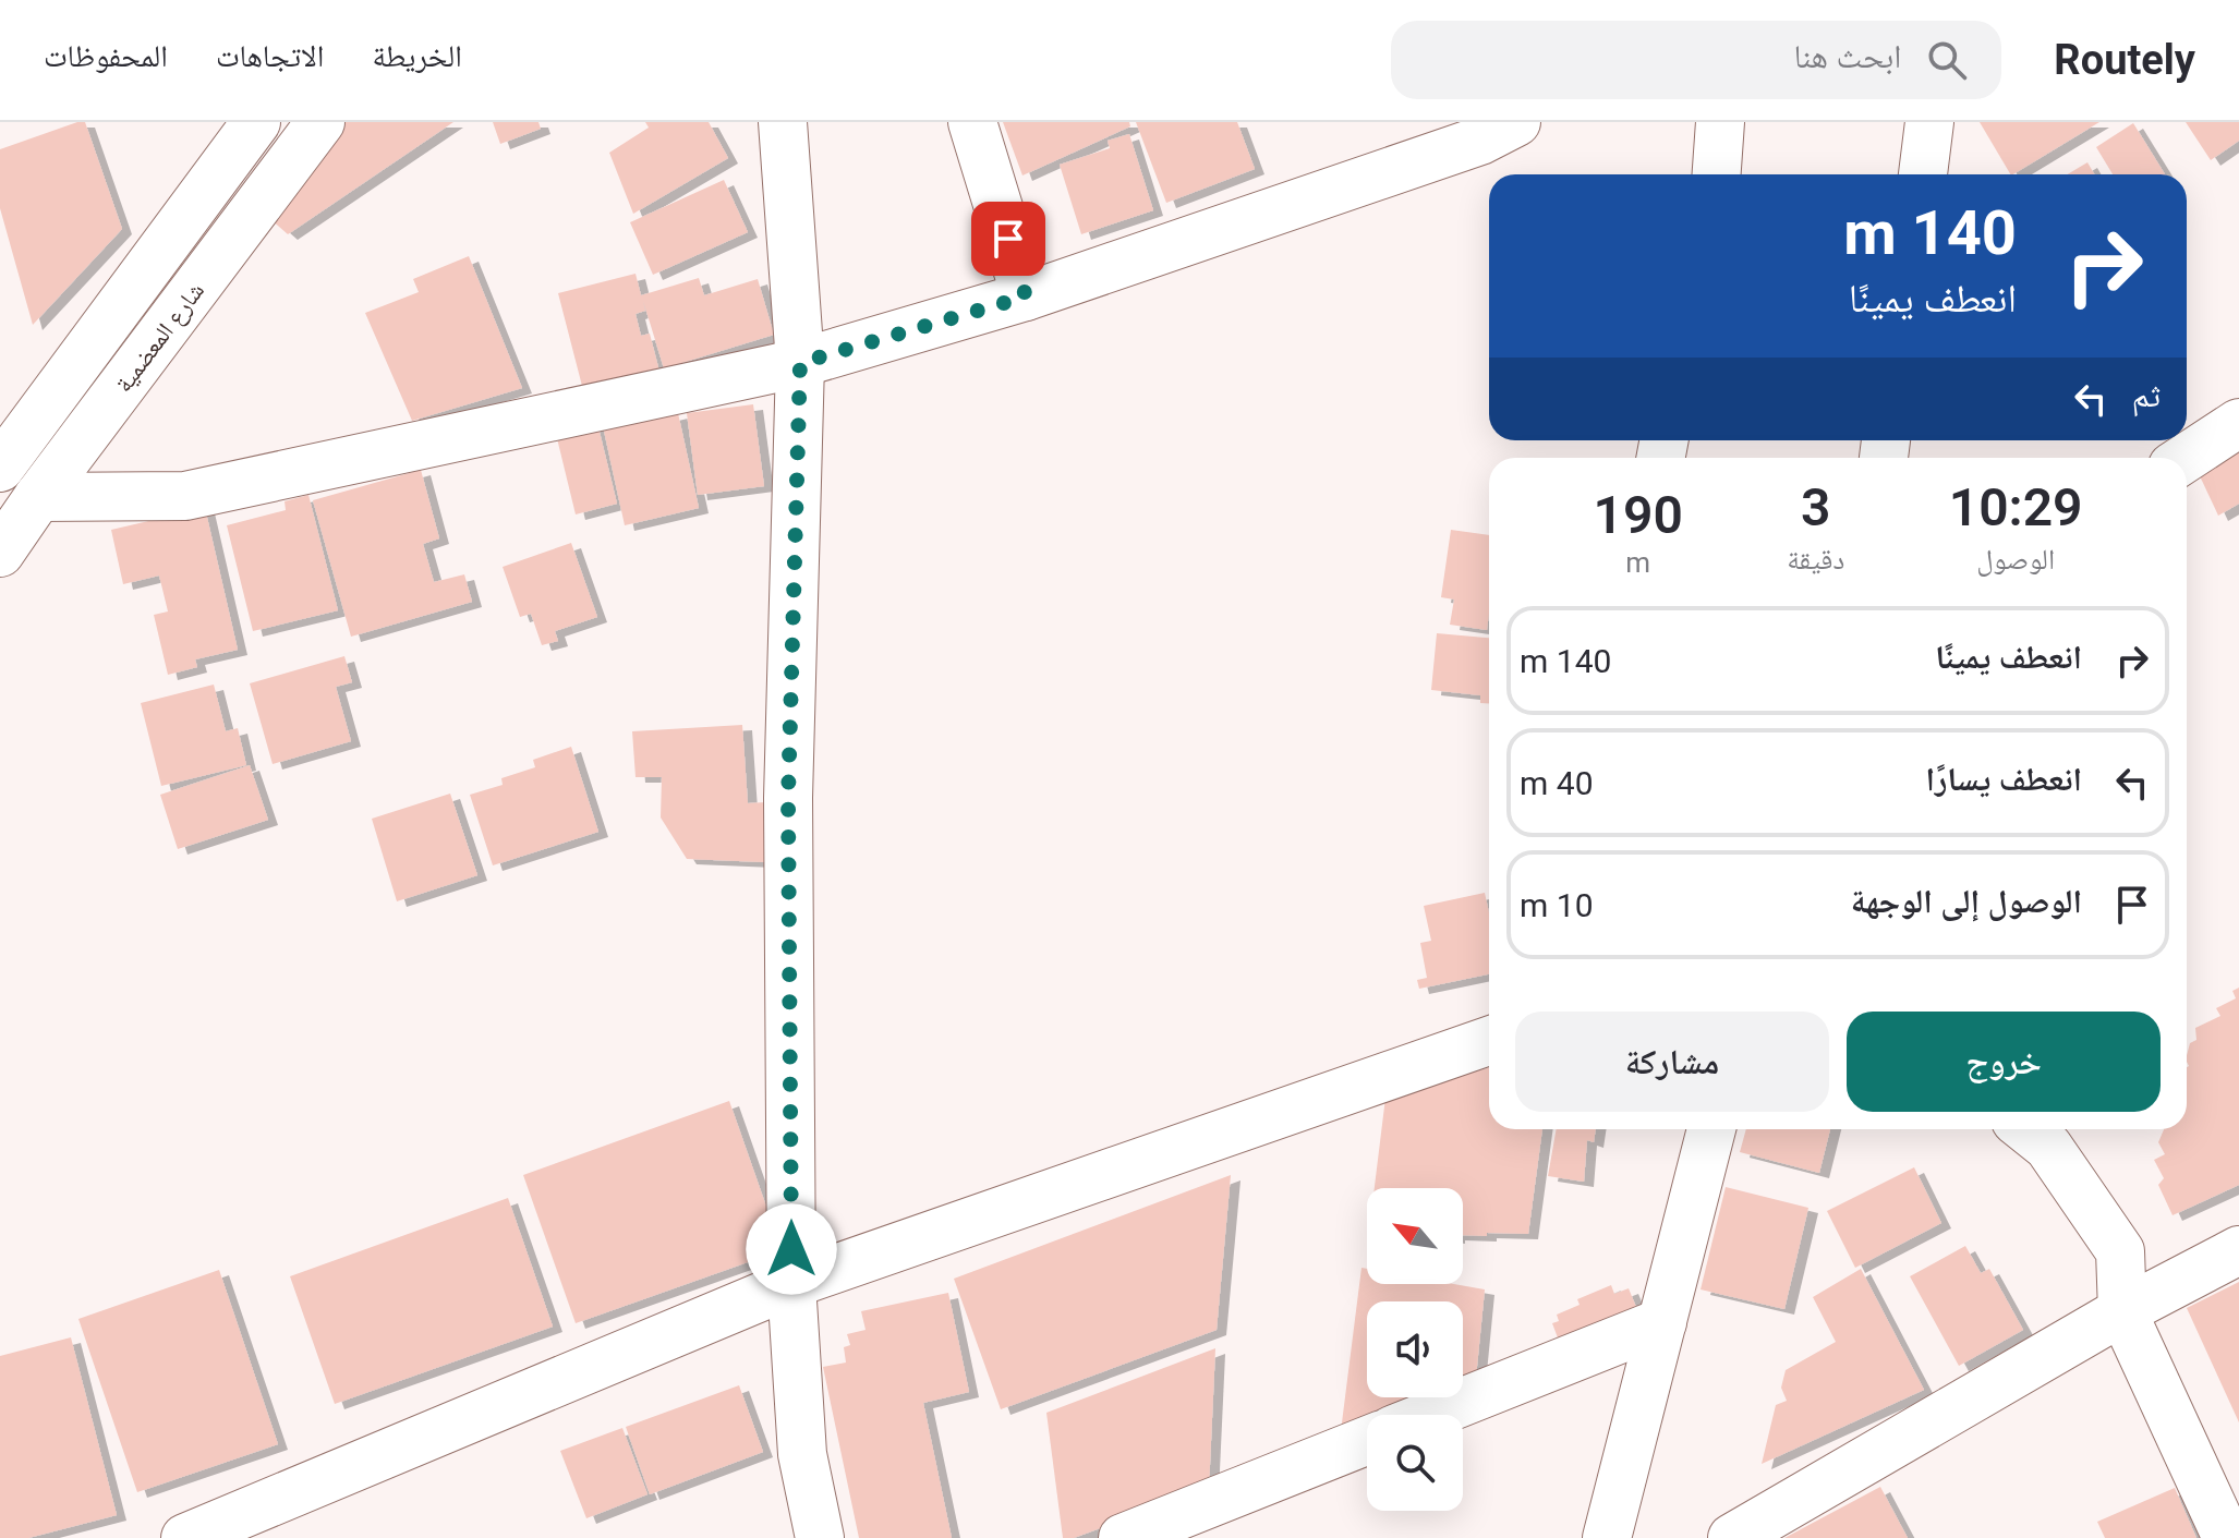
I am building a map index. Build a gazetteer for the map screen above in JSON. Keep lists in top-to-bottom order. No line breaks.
{"streets":{"street":["شارع المعضمية"]},"north":"top left","page":{"header":"Routely","search":"ابحث هنا","nav":["الخريطة","الاتجاهات","المحفوظات"],"turn":["140 m","انعطف يمينًا"],"then":"ثم","eta":["10:29","الوصول","3","دقيقة","190","m"],"list":[{"name":"انعطف يمينًا","value":"140 m"},{"name":"انعطف يسارًا","value":"40 m"},{"name":"الوصول إلى الوجهة","value":"10 m"}],"buttons":["خروج","مشاركة"]}}
